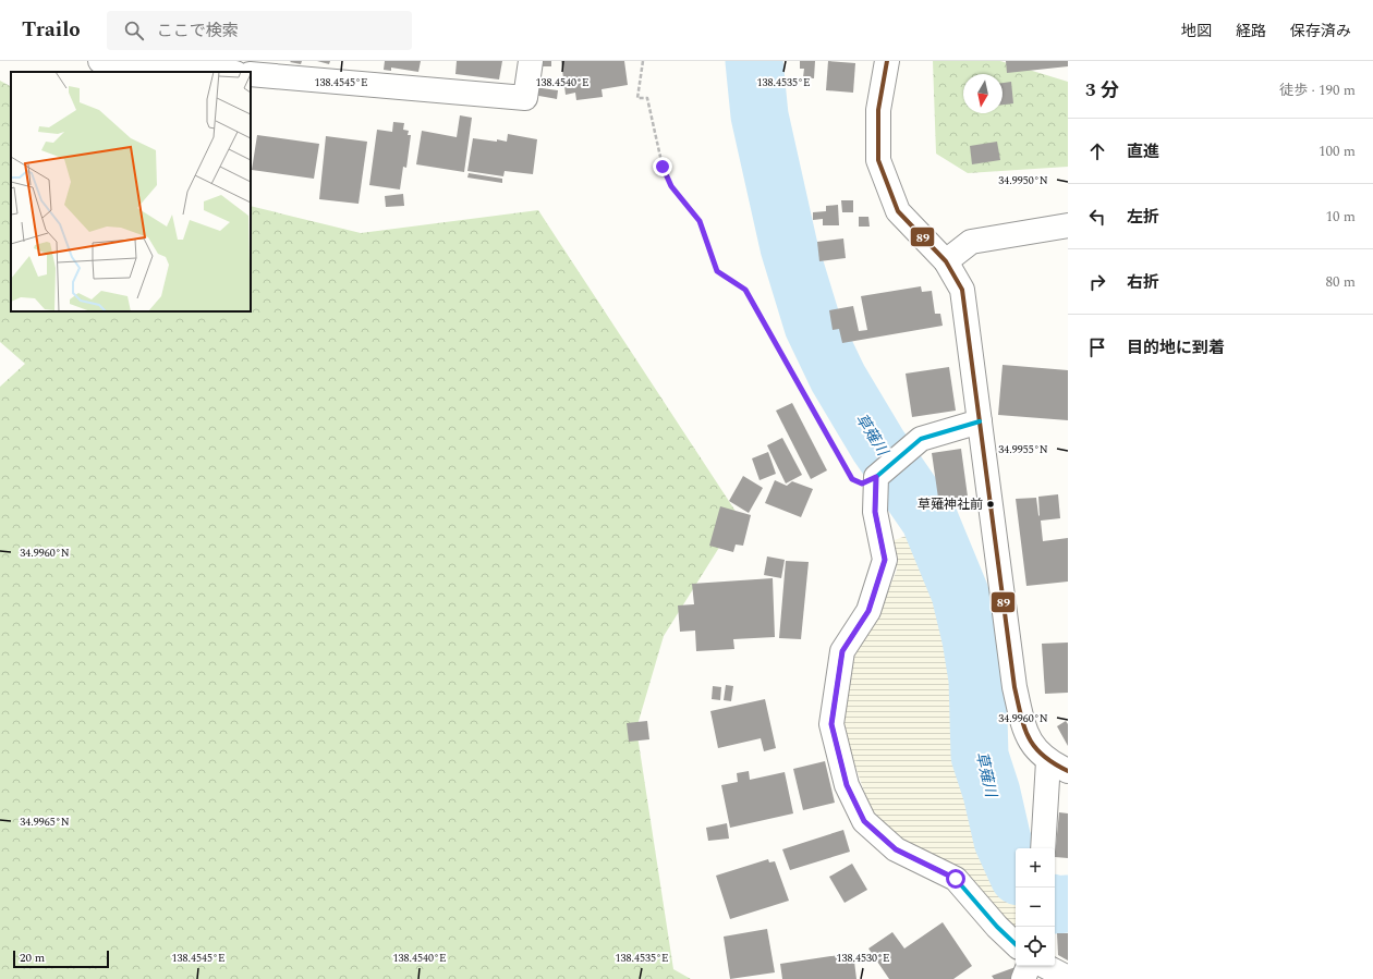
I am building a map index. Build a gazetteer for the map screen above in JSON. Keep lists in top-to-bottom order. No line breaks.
{"water":["草薙川"],"places":["草薙神社前"],"lines":["transit line 89"],"scale_bar":"20 m","north":"bottom","page":{"header":"Trailo","search":"ここで検索","nav":["地図","経路","保存済み"],"heading":["3 分","徒歩 · 190 m"],"list":[["直進","100 m"],["左折","10 m"],["右折","80 m"],"目的地に到着"],"map_buttons":["+","−"],"scale":"20 m"},"coordinates":["138.4545°E","138.4540°E","138.4535°E","34.9950°N","34.9955°N","34.9960°N","34.9965°N","138.4530°E"]}
